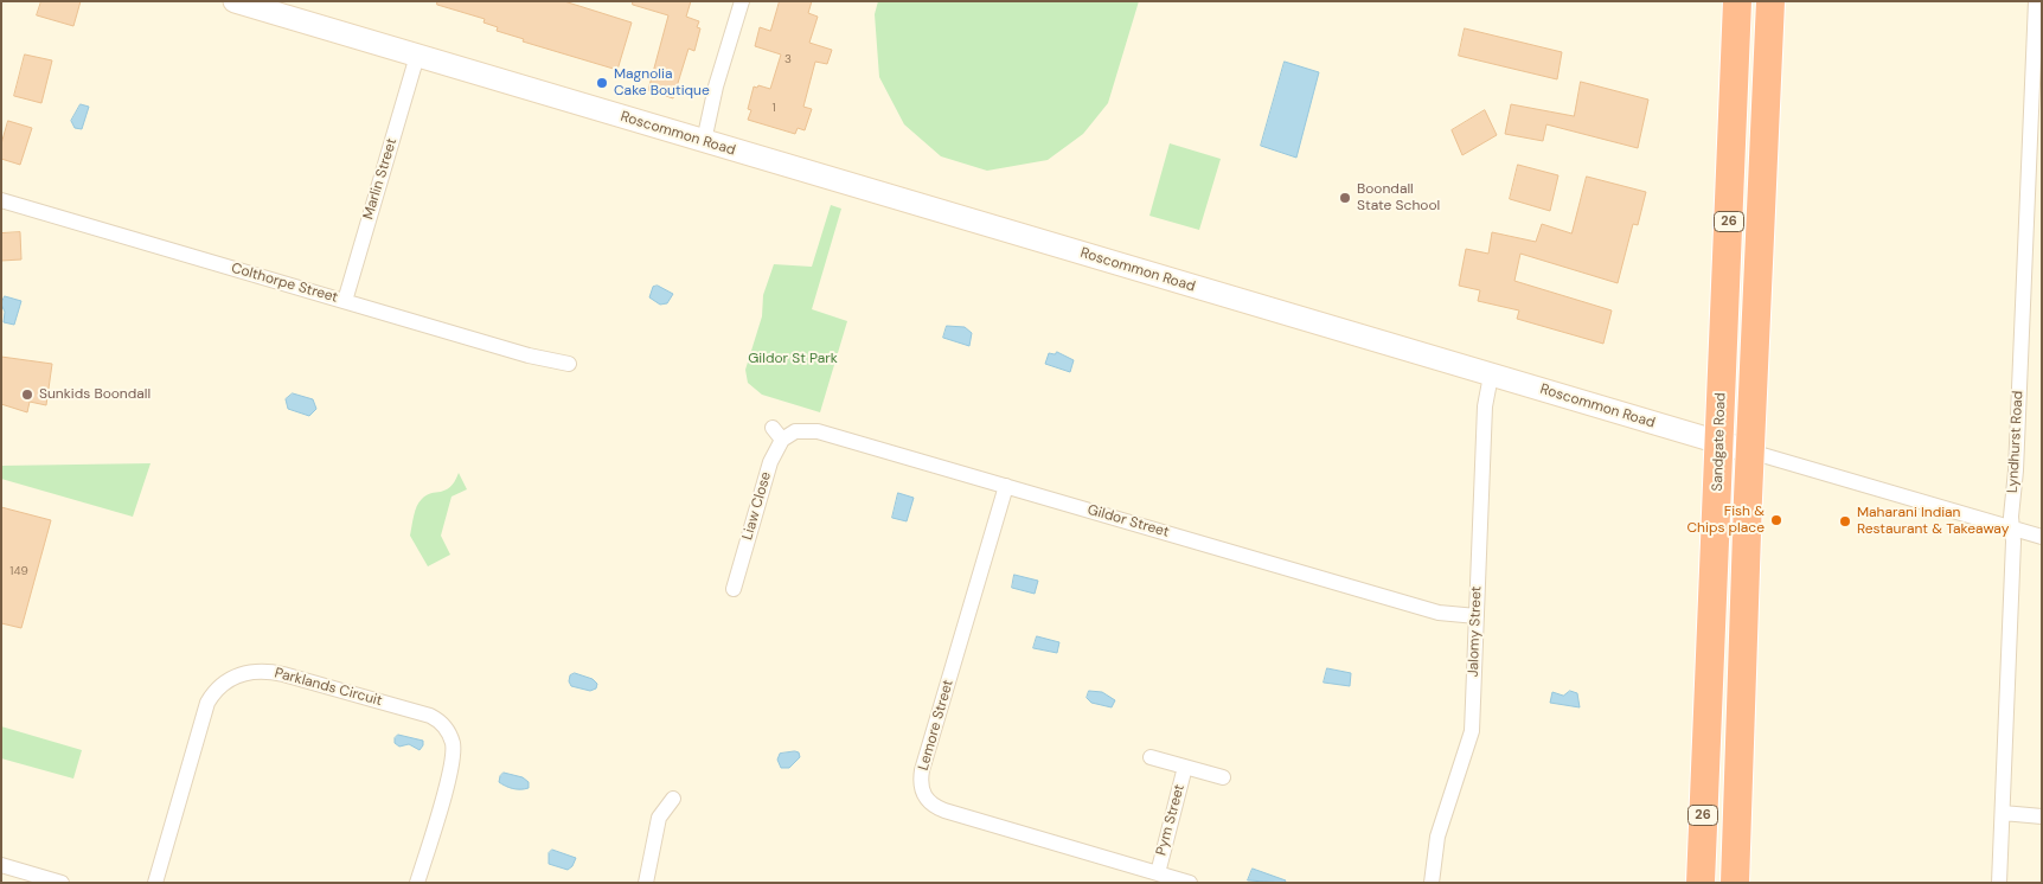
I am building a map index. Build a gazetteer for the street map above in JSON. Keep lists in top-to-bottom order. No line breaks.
{"streets":{"highway":["26","Sandgate Road"],"street":["Roscommon Road","Marlin Street","Colthorpe Street","Lyndhurst Road","Liaw Close","Gildor Street","Jalomy Street","Parklands Circuit","Lemore Street","Pym Street"]},"crossings":[["Roscommon Road","Marlin Street"],["Roscommon Road","Sandgate Road"],["Roscommon Road","Lyndhurst Road"],["Roscommon Road","Jalomy Street"],["Marlin Street","Colthorpe Street"],["Liaw Close","Gildor Street"],["Gildor Street","Jalomy Street"],["Gildor Street","Lemore Street"],["Lemore Street","Pym Street"]],"parks":["Gildor St Park"],"places":["Magnolia Cake Boutique","Boondall State School","Sunkids Boondall","Fish & Chips place","Maharani Indian Restaurant & Takeaway"],"house_numbers":["3","1","149"]}
